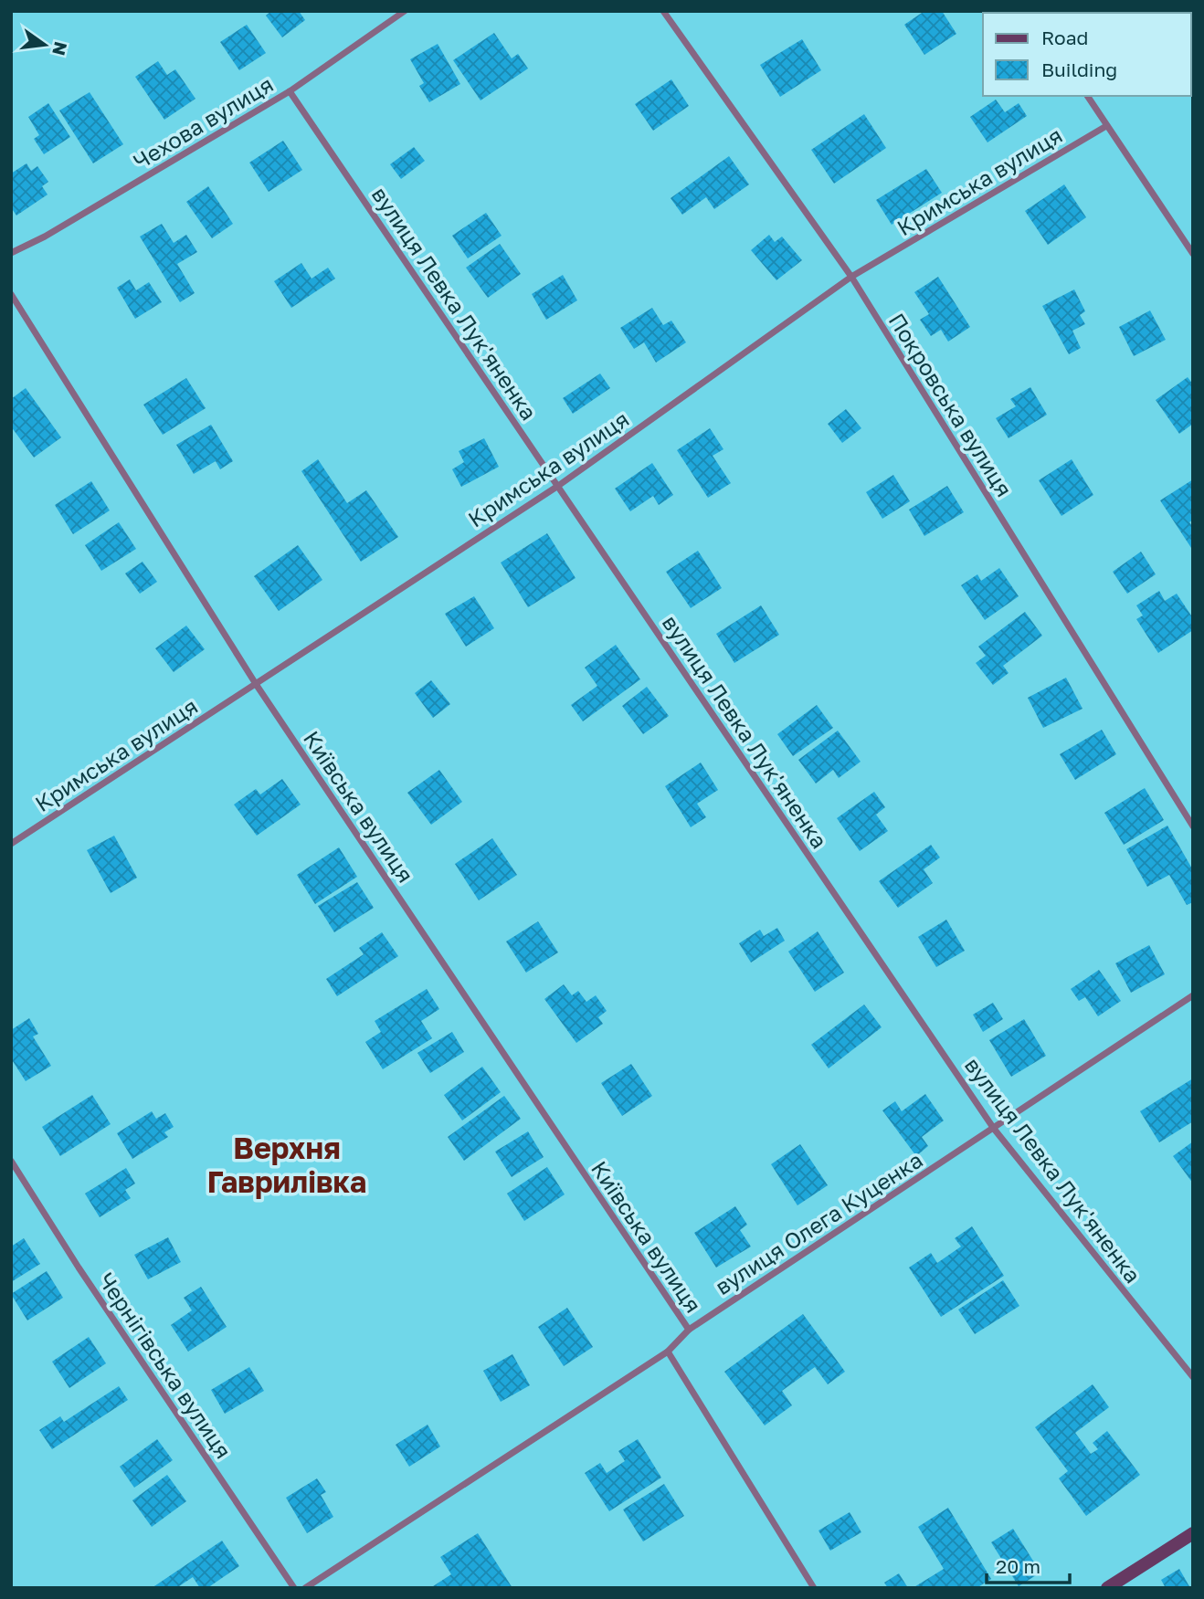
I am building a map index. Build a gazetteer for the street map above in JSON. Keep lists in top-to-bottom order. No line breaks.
{"streets":{"street":["Чехова вулиця","Кримська вулиця","вулиця Левка Лук'яненка","Покровська вулиця","Київська вулиця","вулиця Олега Куценка","Чернігівська вулиця"]},"crossings":[["Чехова вулиця","вулиця Левка Лук'яненка"],["Кримська вулиця","вулиця Левка Лук'яненка"],["Кримська вулиця","Покровська вулиця"],["Кримська вулиця","Київська вулиця"],["вулиця Левка Лук'яненка","вулиця Олега Куценка"],["Київська вулиця","вулиця Олега Куценка"]],"districts":["Верхня Гаврилівка"],"legend":["Road","Building"],"scale_bar":"20 m","north":"right"}
